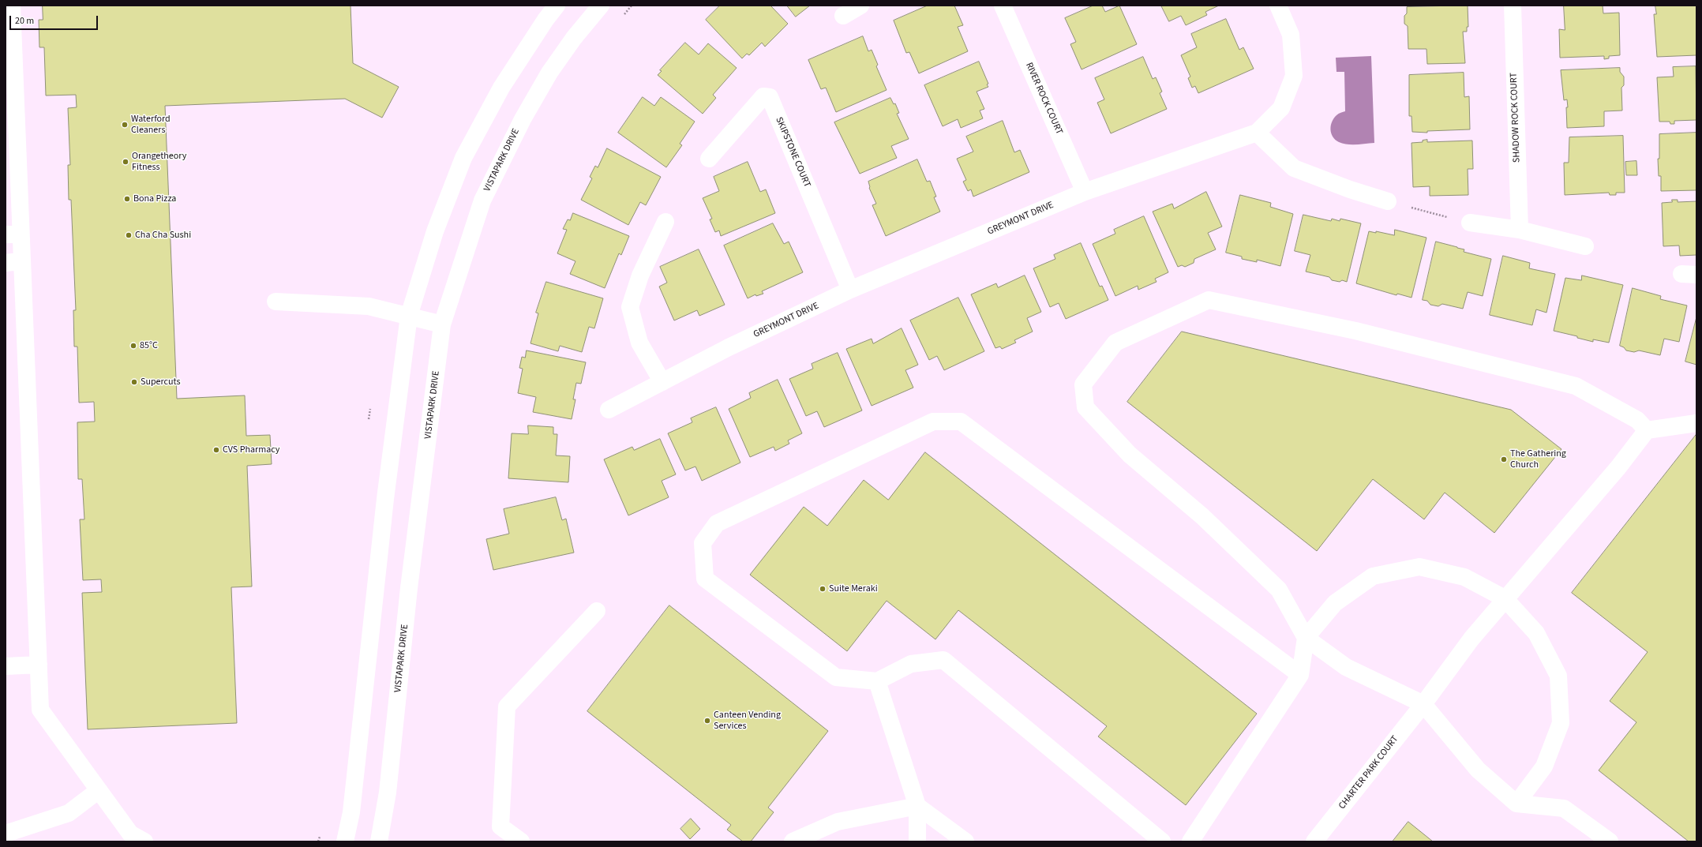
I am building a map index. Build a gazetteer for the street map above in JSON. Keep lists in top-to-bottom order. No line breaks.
{"streets":{"street":["RIVER ROCK COURT","SHADOW ROCK COURT","SKIPSTONE COURT","VISTAPARK DRIVE","GREYMONT DRIVE","CHARTER PARK COURT"]},"crossings":[["RIVER ROCK COURT","GREYMONT DRIVE"],["SKIPSTONE COURT","GREYMONT DRIVE"]],"places":["Waterford Cleaners","Orangetheory Fitness","Bona Pizza","Cha Cha Sushi","85°C","Supercuts","CVS Pharmacy","The Gathering Church","Suite Meraki","Canteen Vending Services"],"scale_bar":"20 m"}
